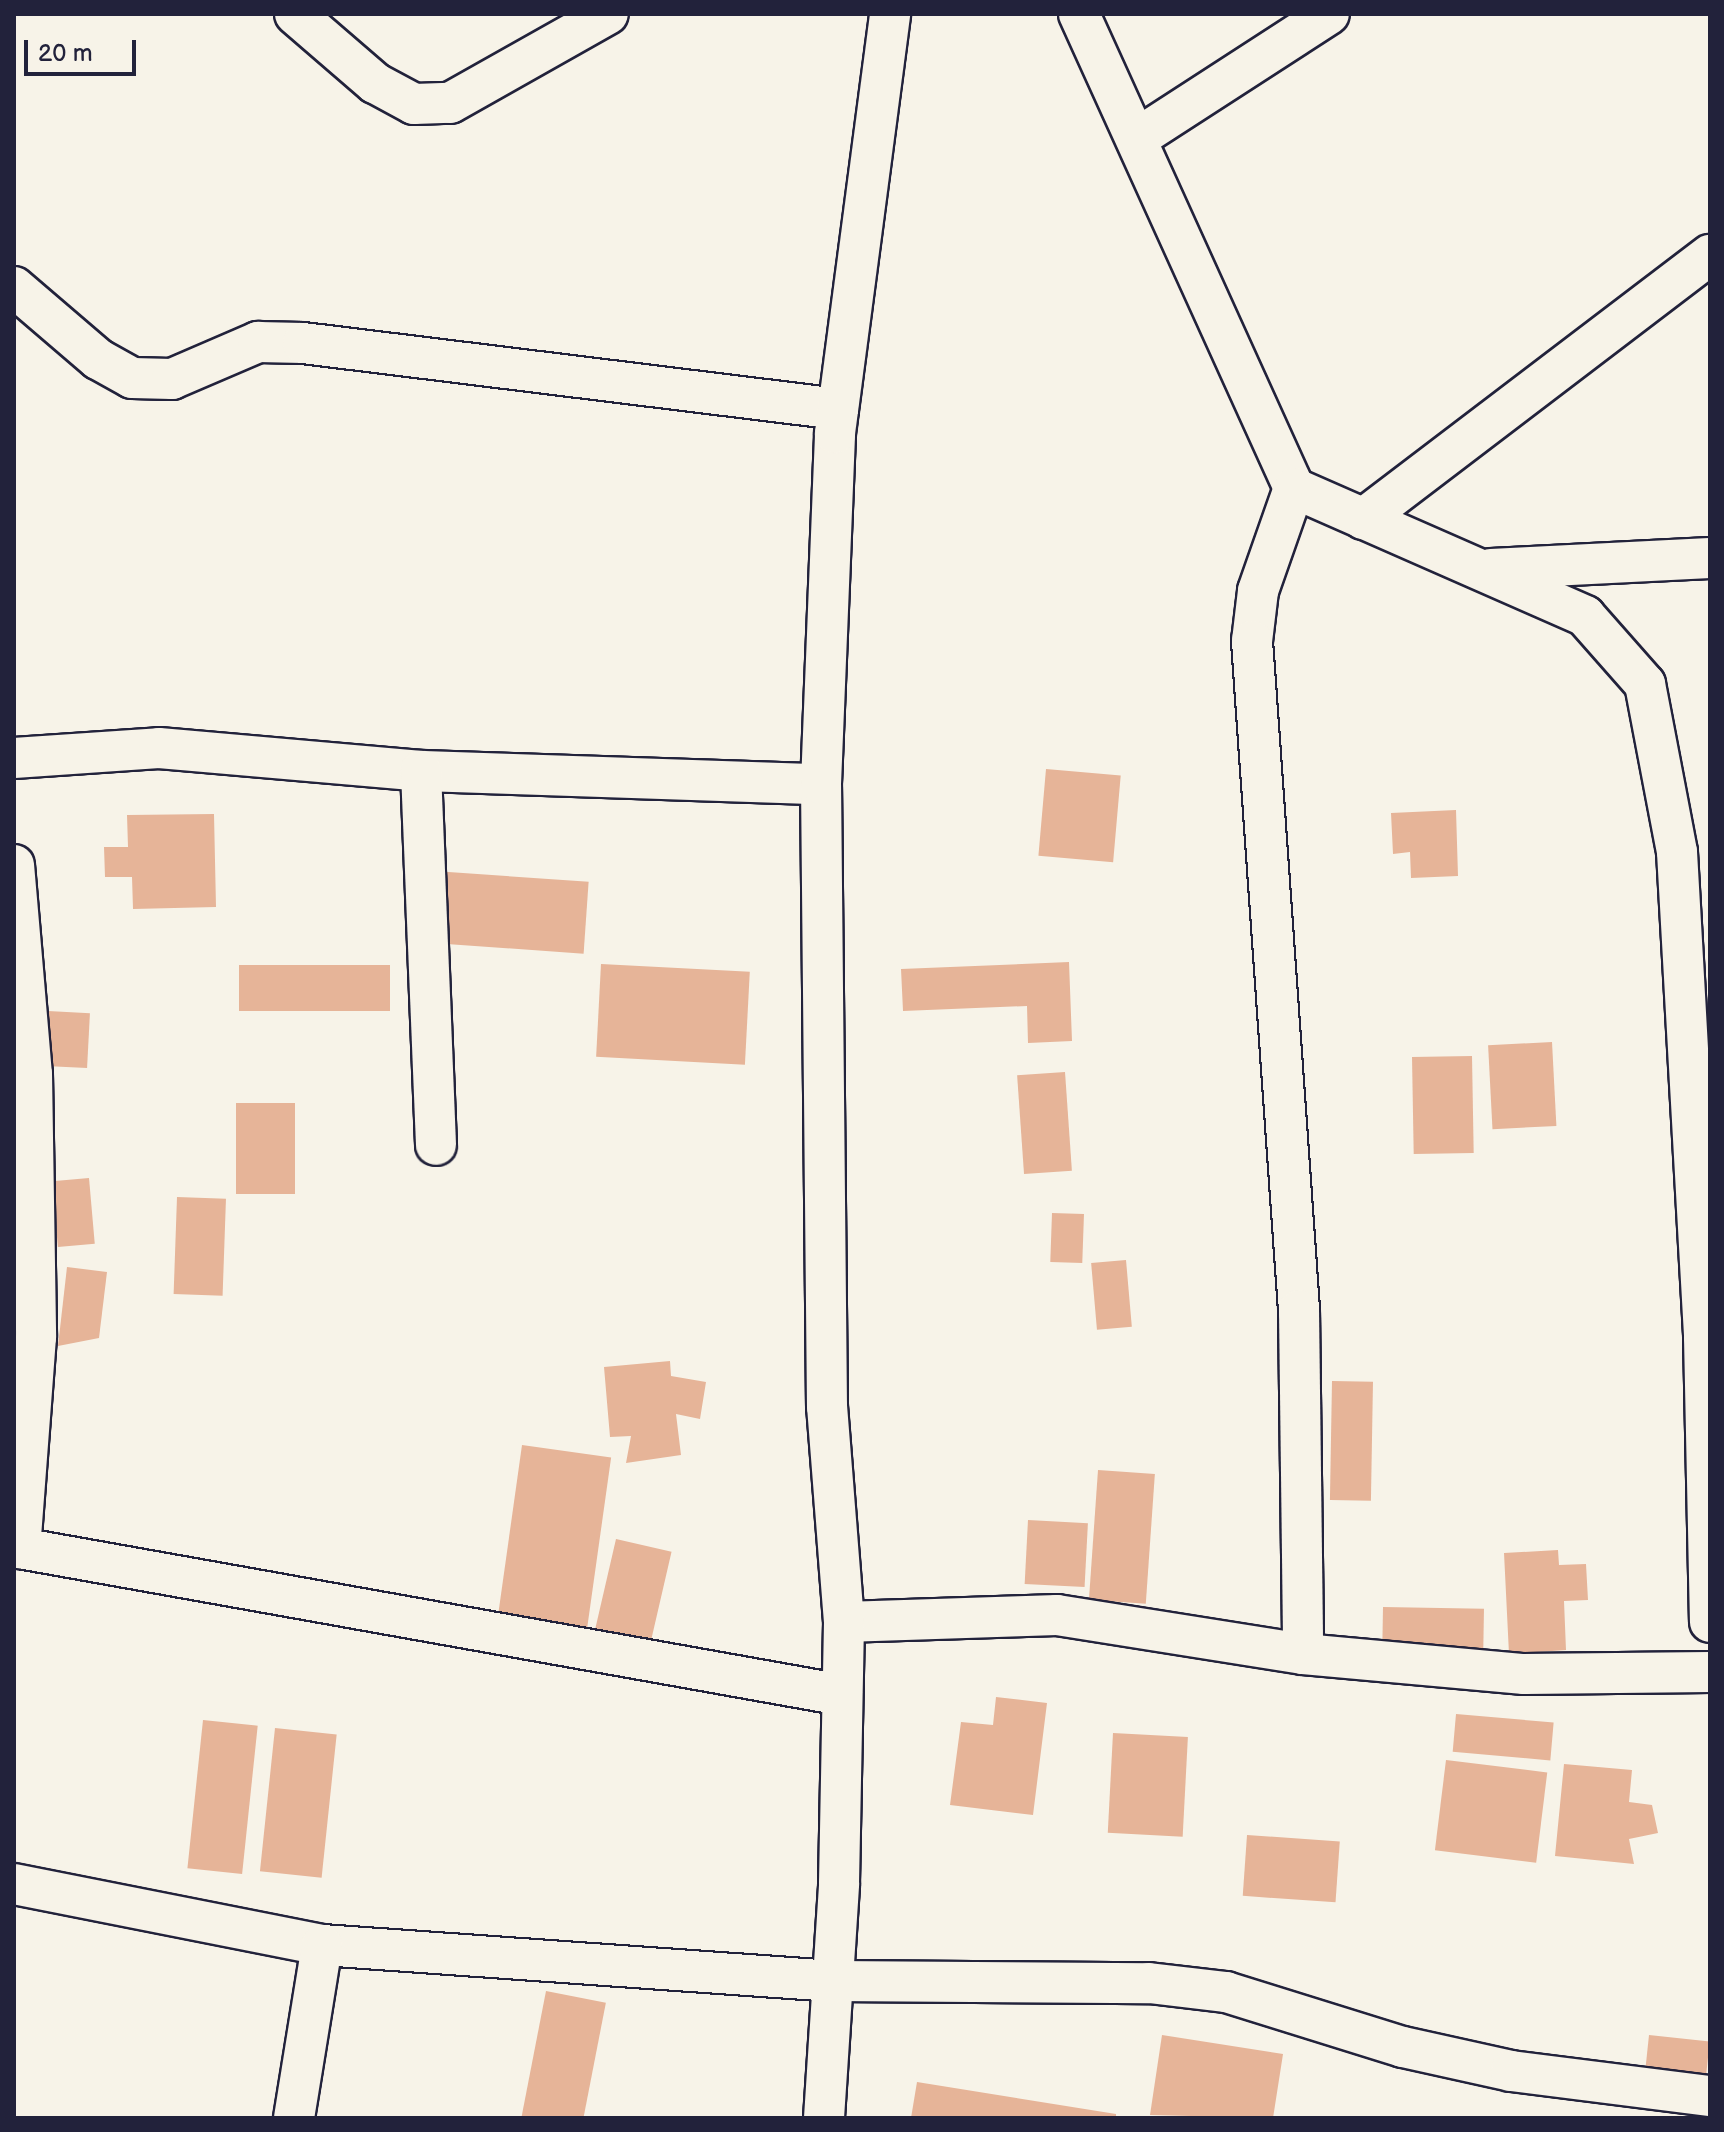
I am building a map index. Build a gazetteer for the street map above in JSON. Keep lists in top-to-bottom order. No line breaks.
{"scale_bar":"20 m"}
